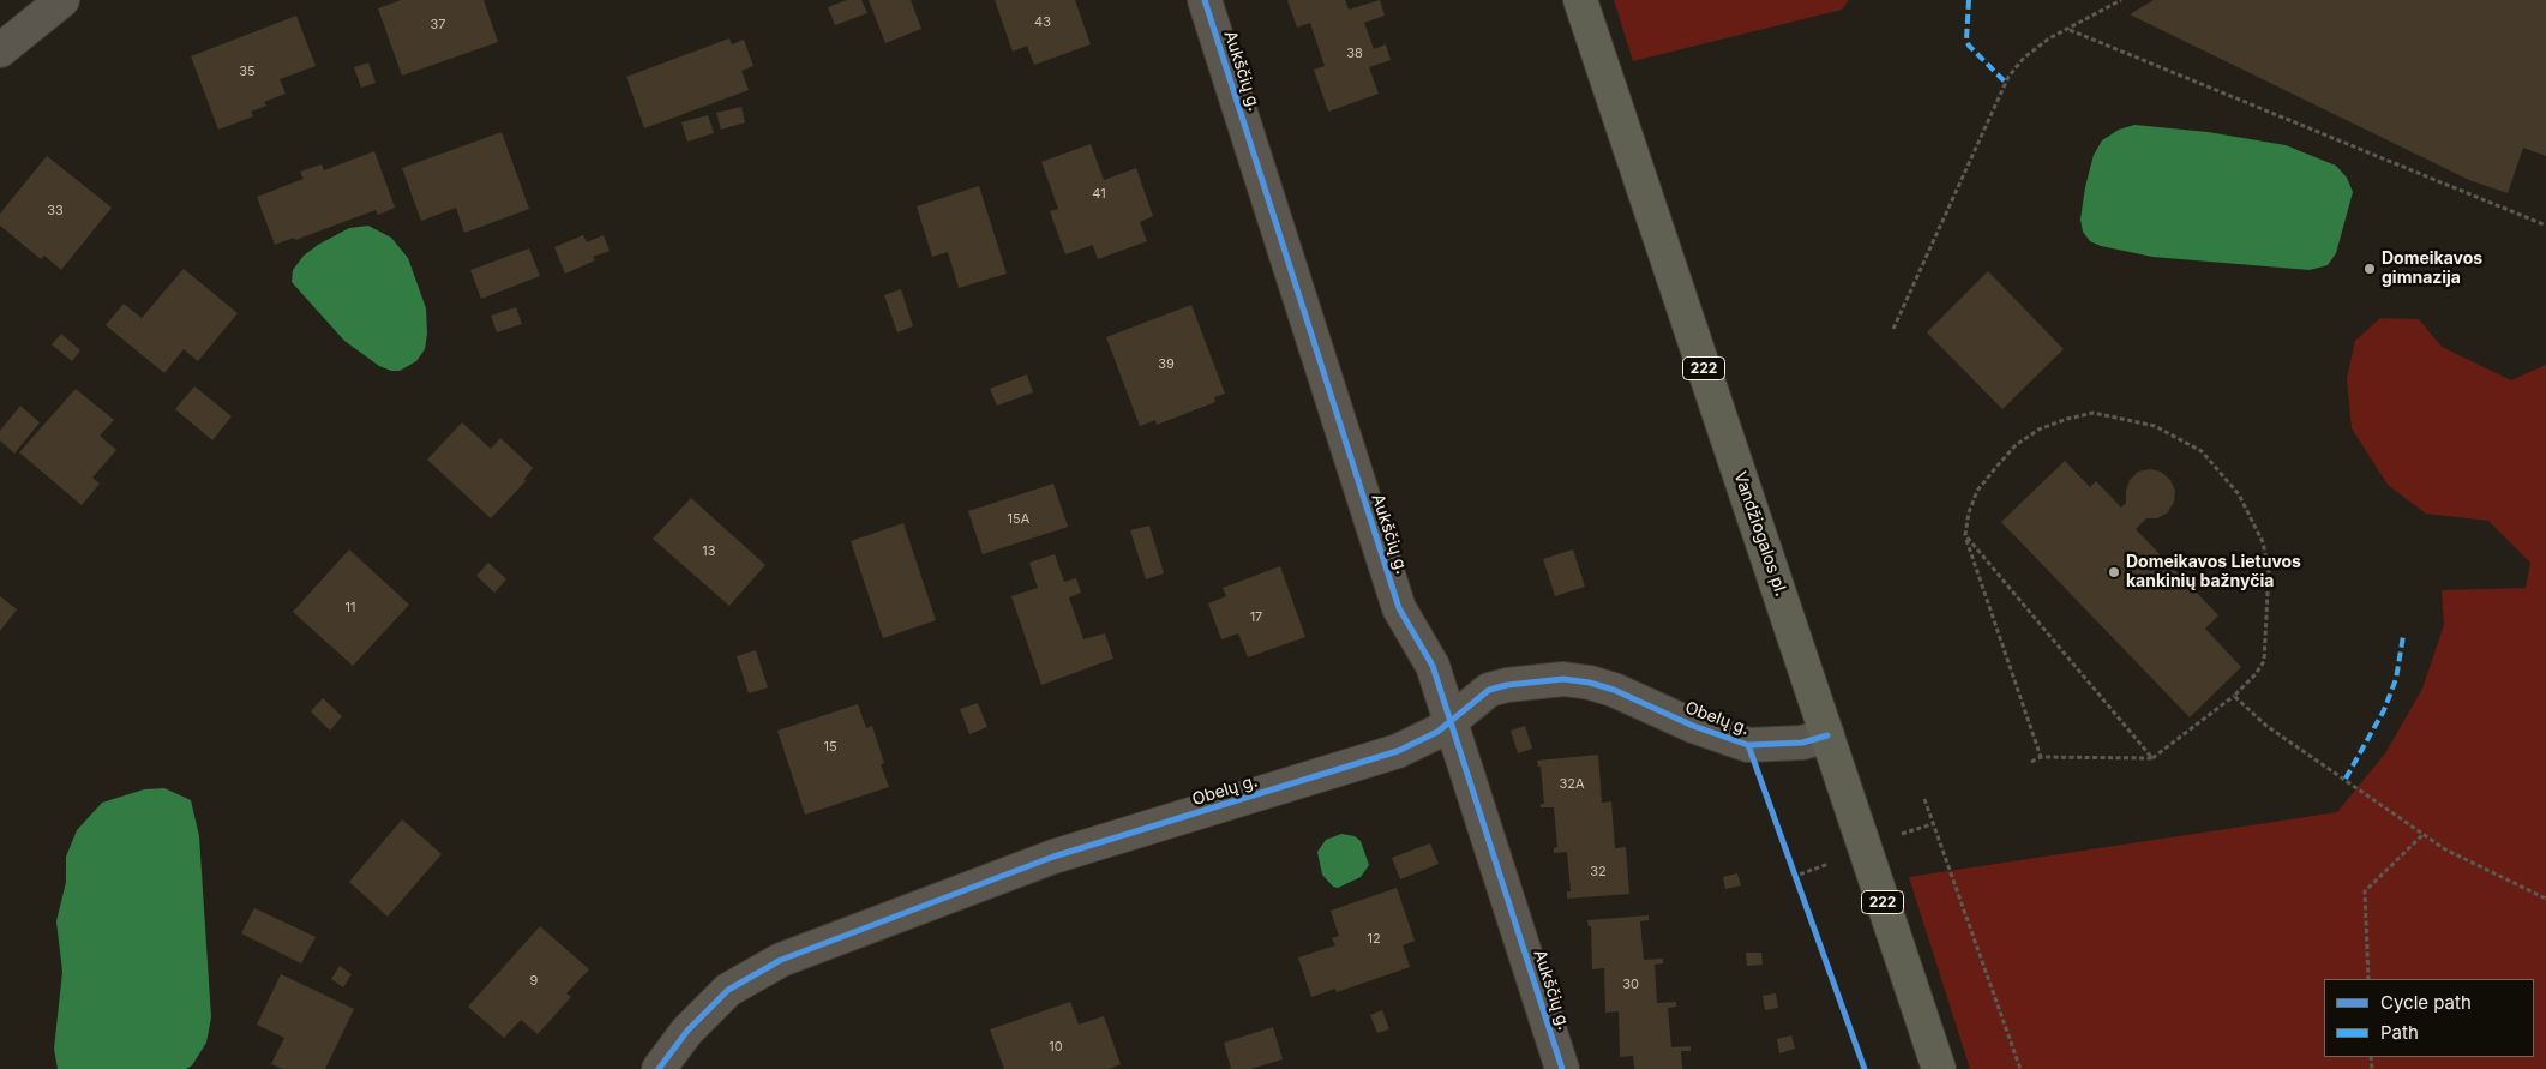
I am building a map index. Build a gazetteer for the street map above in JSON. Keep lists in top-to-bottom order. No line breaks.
{"streets":{"main road":["222","Vandžiogalos pl."],"street":["Aukščių g.","Obelų g."]},"crossings":[["Aukščių g.","Obelų g."],["Vandžiogalos pl.","Obelų g."]],"places":["Domeikavos gimnazija","Domeikavos Lietuvos kankinių bažnyčia"],"house_numbers":["43","37","38","35","41","33","39","15A","13","11","17","15","32A","32","12","9","30","10"],"legend":["Cycle path","Path"]}
